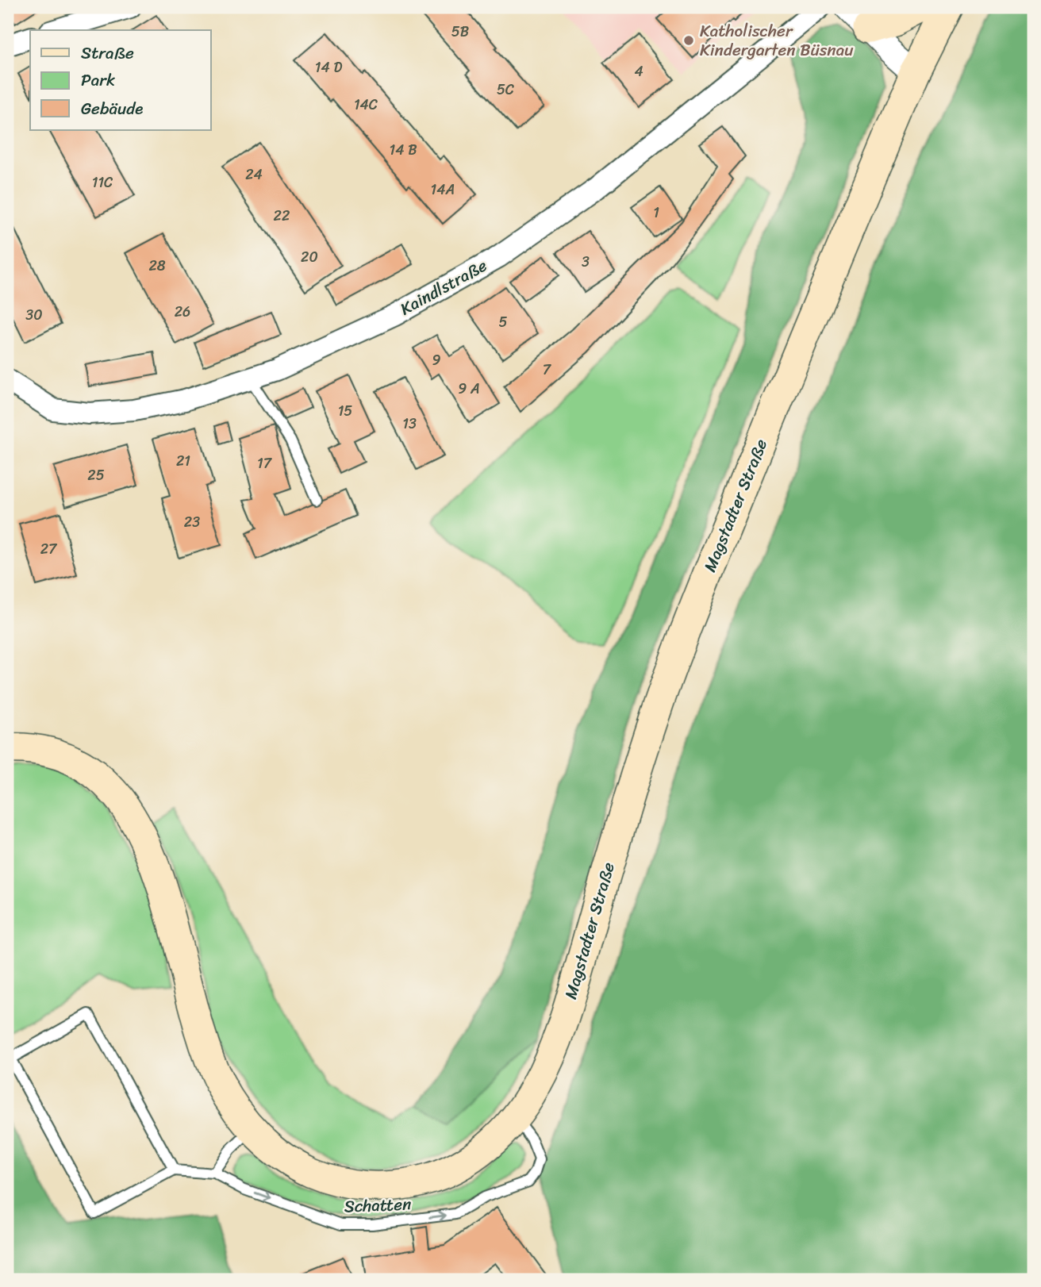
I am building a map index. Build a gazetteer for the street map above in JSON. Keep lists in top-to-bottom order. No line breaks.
{"streets":{"main road":["Magstadter Straße"],"street":["Kaindlstraße"],"lane":["Schatten"]},"crossings":[["Magstadter Straße","Schatten"]],"places":["Katholischer Kindergarten Büsnau"],"house_numbers":["5B","14 D","4","5C","14C","14 B","24","11C","14A","1","22","20","3","28","26","30","5","9","7","9 A","15","13","21","17","25","23","27"],"legend":["Straße","Park","Gebäude"]}
